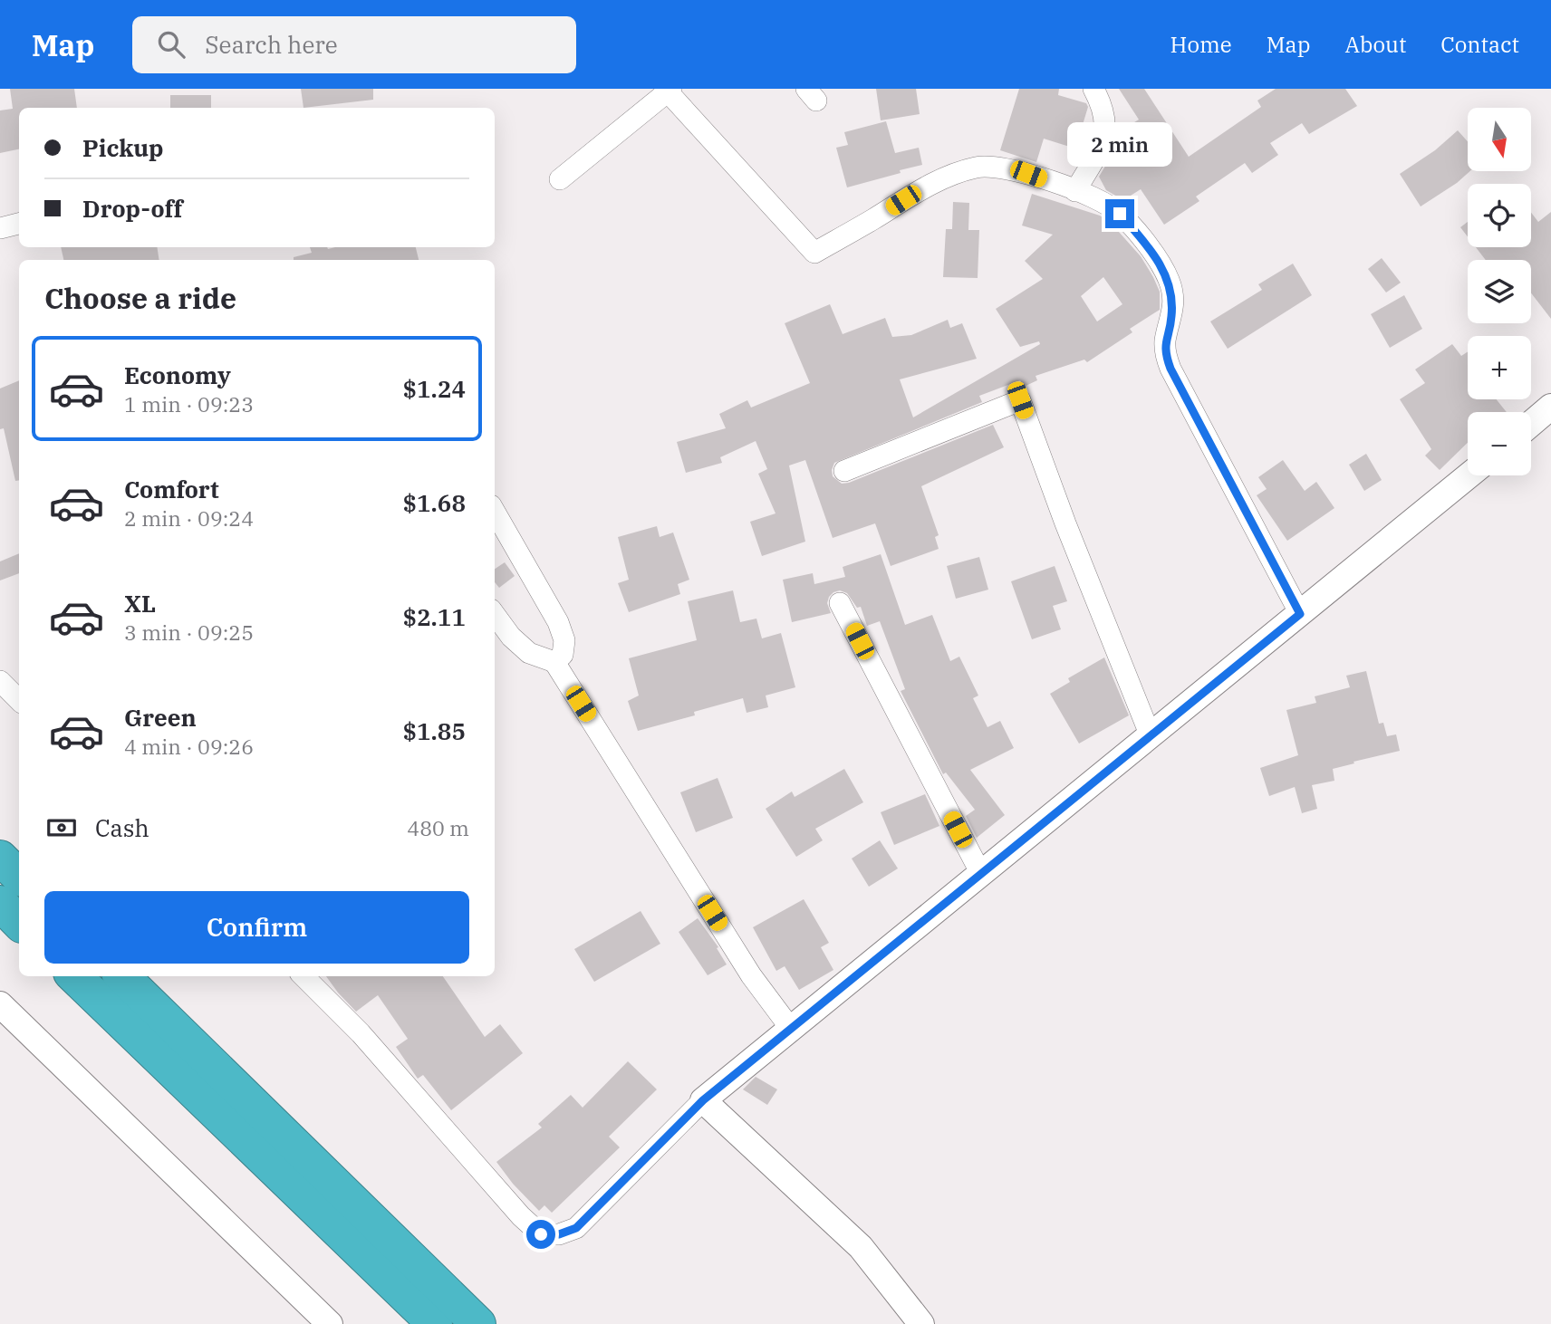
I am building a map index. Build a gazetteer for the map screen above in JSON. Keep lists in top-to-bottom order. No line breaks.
{"north":"bottom","page":{"header":"Map","search":"Search here","nav":["Home","Map","About","Contact"],"map_buttons":["+","−"],"banner":["Pickup","Drop-off"],"bubble":"2 min","heading":"Choose a ride","list":[{"name":"Economy","note":"1 min · 09:23","value":"$1.24"},{"name":"Comfort","note":"2 min · 09:24","value":"$1.68"},{"name":"XL","note":"3 min · 09:25","value":"$2.11"},{"name":"Green","note":"4 min · 09:26","value":"$1.85"}],"pay":["Cash","480 m"],"buttons":"Confirm"}}
